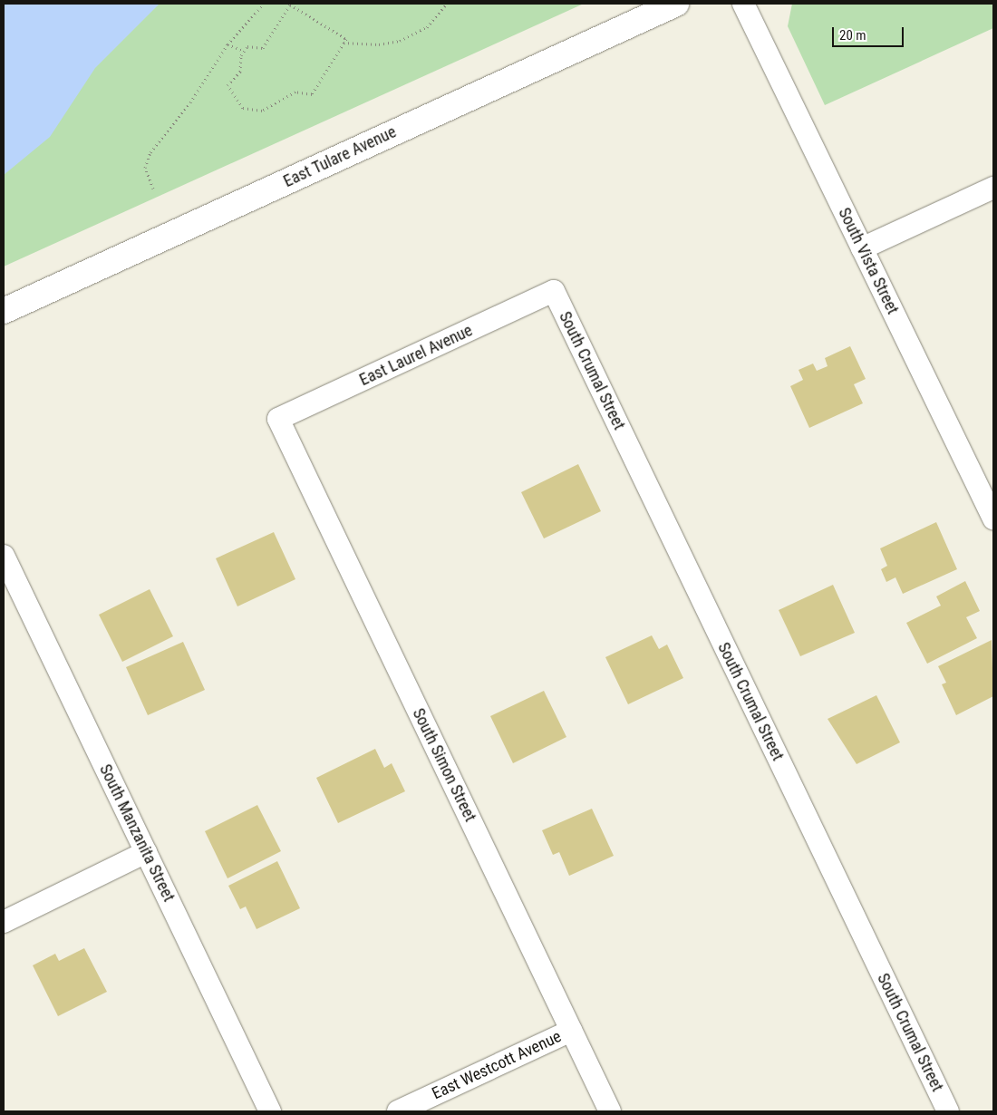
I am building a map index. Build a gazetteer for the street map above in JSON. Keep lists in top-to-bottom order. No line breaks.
{"streets":{"street":["East Tulare Avenue","South Vista Street","East Laurel Avenue","South Crumal Street","South Simon Street","South Manzanita Street","East Westcott Avenue"]},"crossings":[["East Laurel Avenue","South Crumal Street"],["East Laurel Avenue","South Simon Street"],["South Simon Street","East Westcott Avenue"]],"scale_bar":"20 m"}
